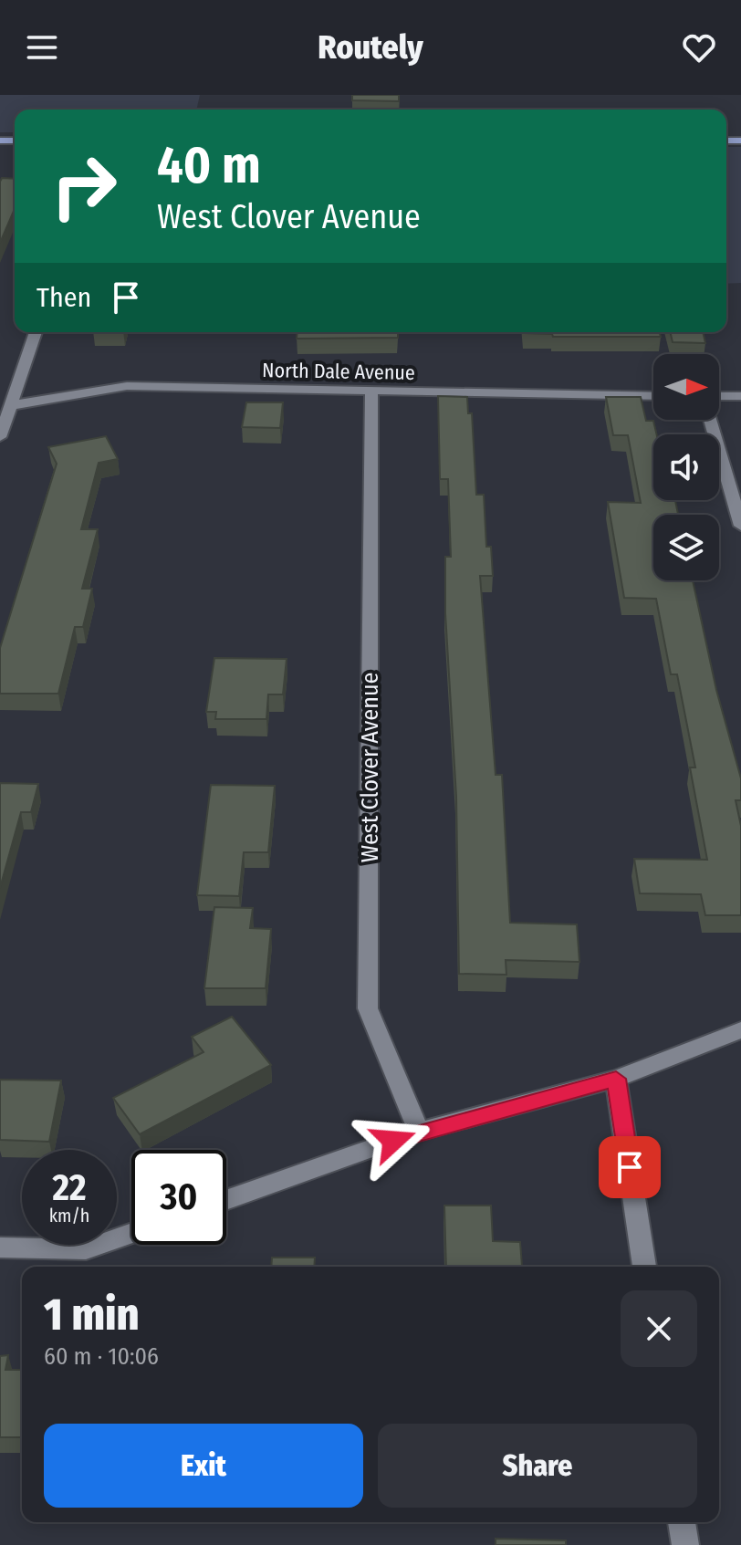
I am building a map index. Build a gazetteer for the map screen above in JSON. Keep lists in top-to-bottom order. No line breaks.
{"streets":{"street":["North Dale Avenue","West Clover Avenue"]},"crossings":[["North Dale Avenue","West Clover Avenue"]],"north":"right","page":{"header":"Routely","turn":["40 m","West Clover Avenue"],"then":"Then","speed":"22 km/h","limit":"30","heading":["1 min","60 m · 10:06"],"buttons":["Exit","Share"]}}
